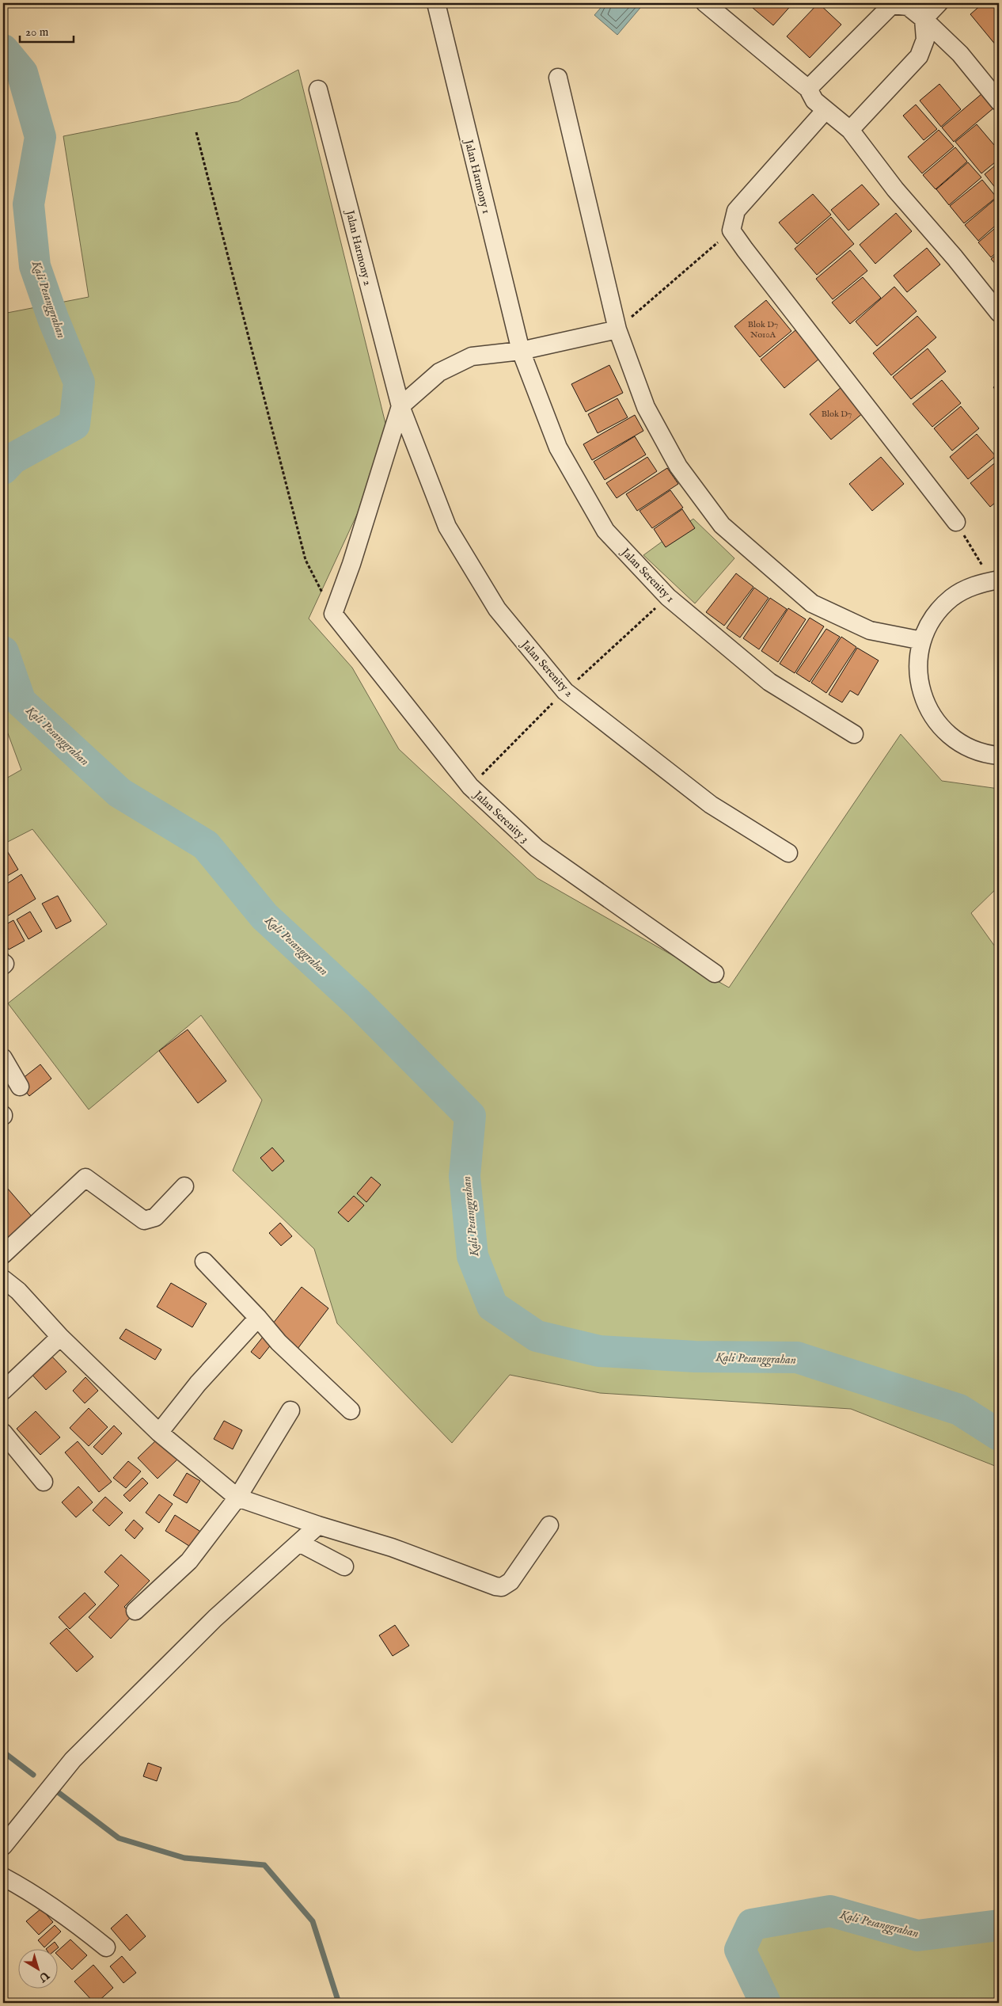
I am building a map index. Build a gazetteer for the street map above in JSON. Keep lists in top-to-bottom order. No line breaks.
{"streets":{"street":["Jalan Harmony 1","Jalan Harmony 2","Jalan Serenity 1","Jalan Serenity 2","Jalan Serenity 3"]},"crossings":[["Jalan Harmony 1","Jalan Serenity 1"],["Jalan Harmony 2","Jalan Serenity 2"]],"water":["Kali Pesanggrahan"],"house_numbers":["Blok D7 No10A","Blok D7"],"scale_bar":"20 m","north":"bottom right"}
